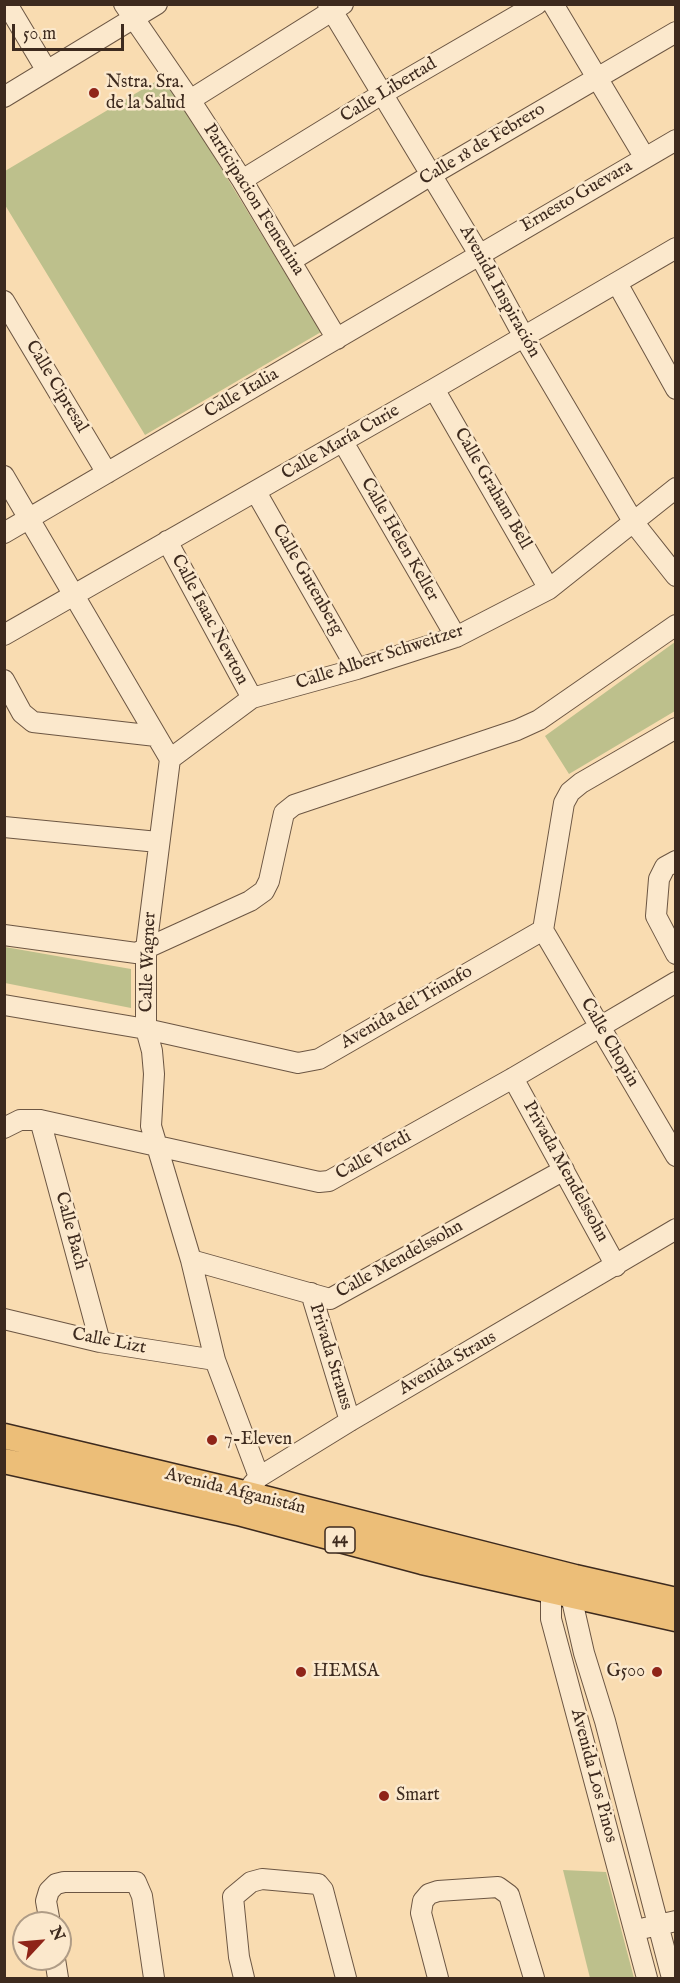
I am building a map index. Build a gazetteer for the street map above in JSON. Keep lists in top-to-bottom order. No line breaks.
{"streets":{"main road":["Avenida Afganistán","44"],"street":["Calle Libertad","Calle 18 de Febrero","Ernesto Guevara","Participacion Femenina","Avenida Inspiración","Calle Cipresal","Calle Italia","Calle María Curie","Calle Graham Bell","Calle Helen Keller","Calle Gutenberg","Calle Isaac Newton","Calle Albert Schweitzer","Calle Wagner","Avenida del Triunfo","Calle Chopin","Calle Verdi","Privada Mendelssohn","Calle Bach","Calle Mendelssohn","Calle Lizt","Privada Strauss","Avenida Straus","Avenida Los Pinos"]},"crossings":[["Calle Libertad","Participacion Femenina"],["Calle Libertad","Avenida Inspiración"],["Calle 18 de Febrero","Participacion Femenina"],["Calle 18 de Febrero","Avenida Inspiración"],["Ernesto Guevara","Avenida Inspiración"],["Ernesto Guevara","Calle Italia"],["Participacion Femenina","Calle Italia"],["Avenida Inspiración","Calle Italia"],["Avenida Inspiración","Calle María Curie"],["Avenida Inspiración","Calle Albert Schweitzer"],["Calle Cipresal","Calle Italia"],["Calle María Curie","Calle Graham Bell"],["Calle María Curie","Calle Helen Keller"],["Calle María Curie","Calle Gutenberg"],["Calle María Curie","Calle Isaac Newton"],["Calle Graham Bell","Calle Albert Schweitzer"],["Calle Helen Keller","Calle Albert Schweitzer"],["Calle Gutenberg","Calle Albert Schweitzer"],["Calle Isaac Newton","Calle Albert Schweitzer"],["Calle Albert Schweitzer","Calle Wagner"],["Calle Wagner","Avenida del Triunfo"],["Calle Wagner","Calle Verdi"],["Calle Wagner","Calle Mendelssohn"],["Calle Wagner","Calle Lizt"],["Calle Wagner","Avenida Straus"],["Calle Wagner","Avenida Afganistán"],["Avenida del Triunfo","Calle Chopin"],["Calle Chopin","Calle Verdi"],["Calle Verdi","Privada Mendelssohn"],["Calle Verdi","Calle Bach"],["Privada Mendelssohn","Calle Mendelssohn"],["Privada Mendelssohn","Avenida Straus"],["Calle Bach","Calle Lizt"],["Calle Mendelssohn","Privada Strauss"],["Privada Strauss","Avenida Straus"],["Avenida Straus","Avenida Afganistán"],["Avenida Afganistán","Avenida Los Pinos"]],"places":["Nstra. Sra. de la Salud","7-Eleven","HEMSA","G500","Smart"],"scale_bar":"50 m","north":"top right"}
